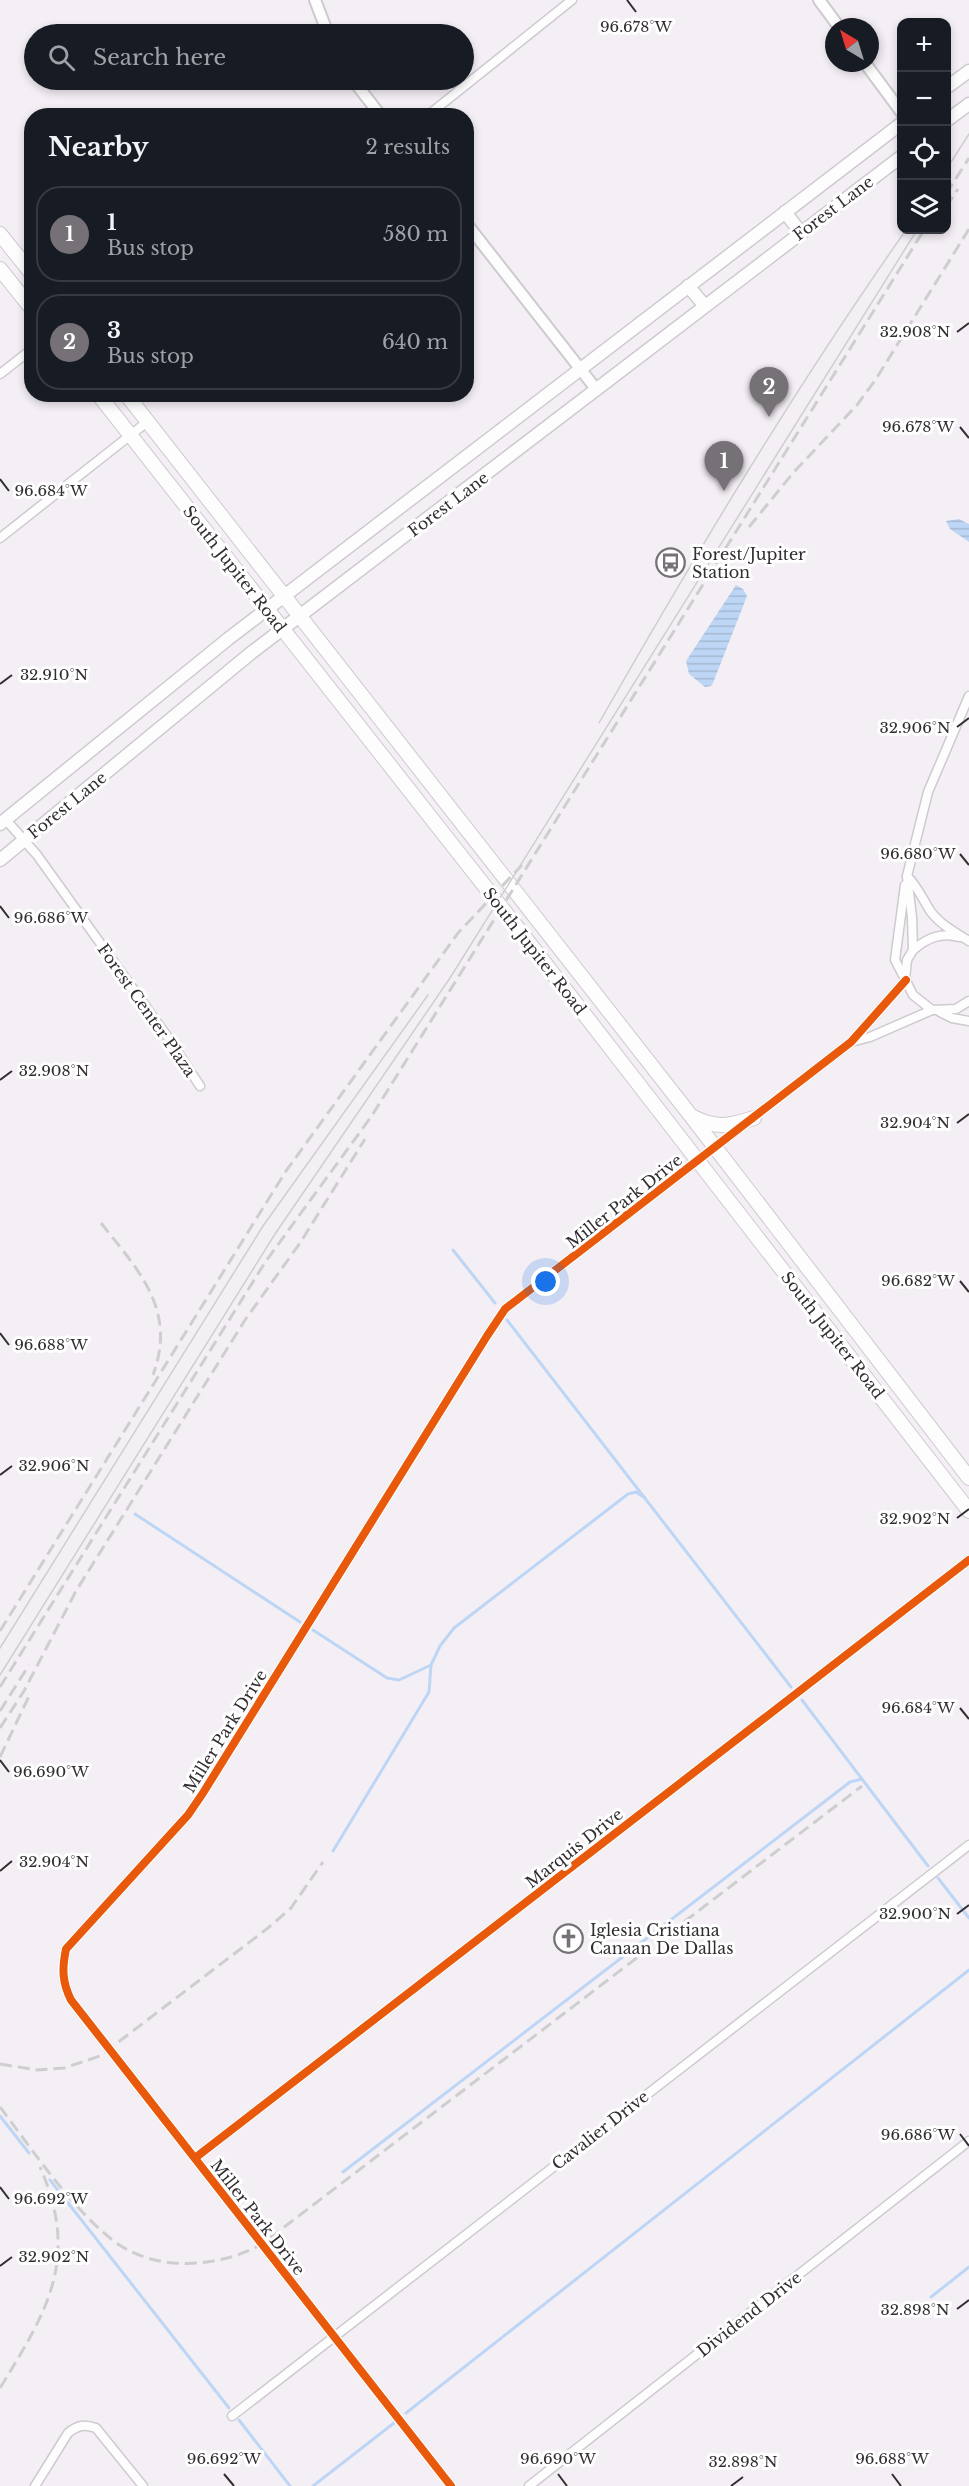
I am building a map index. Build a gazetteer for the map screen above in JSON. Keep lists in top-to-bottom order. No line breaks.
{"streets":{"main road":["Forest Lane","South Jupiter Road"],"street":["Forest Center Plaza","Miller Park Drive","Marquis Drive","Cavalier Drive","Dividend Drive"]},"crossings":[["Forest Lane","South Jupiter Road"],["Forest Lane","Forest Center Plaza"],["South Jupiter Road","Miller Park Drive"],["Miller Park Drive","Marquis Drive"],["Miller Park Drive","Cavalier Drive"]],"places":{"bus stop":["Forest/Jupiter Station"],"church":["Iglesia Cristiana Canaan De Dallas"]},"north":"top left","page":{"map_buttons":["+","−"],"search":"Search here","heading":["Nearby","2 results"],"list":[{"mark":"1","name":"1","note":"Bus stop","value":"580 m"},{"mark":"2","name":"3","note":"Bus stop","value":"640 m"}],"pins":["2","1"]},"coordinates":["96.678°W","32.908°N","96.684°W","32.910°N","32.906°N","96.680°W","96.686°W","32.904°N","96.682°W","96.688°W","32.902°N","96.690°W","32.900°N","96.692°W","32.898°N"]}
